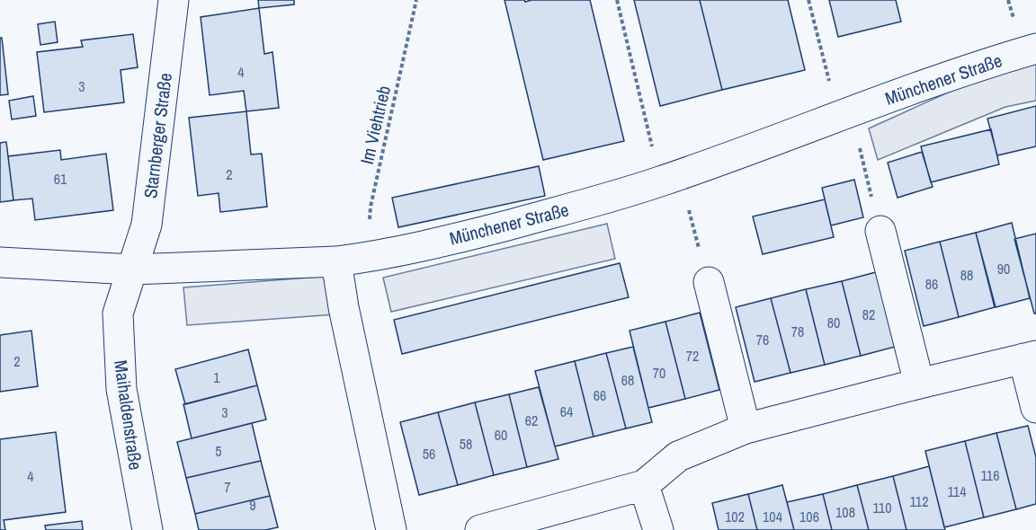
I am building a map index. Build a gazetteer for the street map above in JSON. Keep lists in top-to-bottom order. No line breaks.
{"streets":{"street":["Münchener Straße","Starnberger Straße","Maihaldenstraße"],"path":["Im Viehtrieb"]},"crossings":[["Münchener Straße","Im Viehtrieb"],["Münchener Straße","Starnberger Straße"],["Münchener Straße","Maihaldenstraße"],["Starnberger Straße","Maihaldenstraße"]],"house_numbers":["4","3","2","61","90","88","86","82","80","78","76","72","2","70","1","68","66","64","3","62","60","58","5","56","116","4","7","114","112","9","110","108","102","104","106"]}
